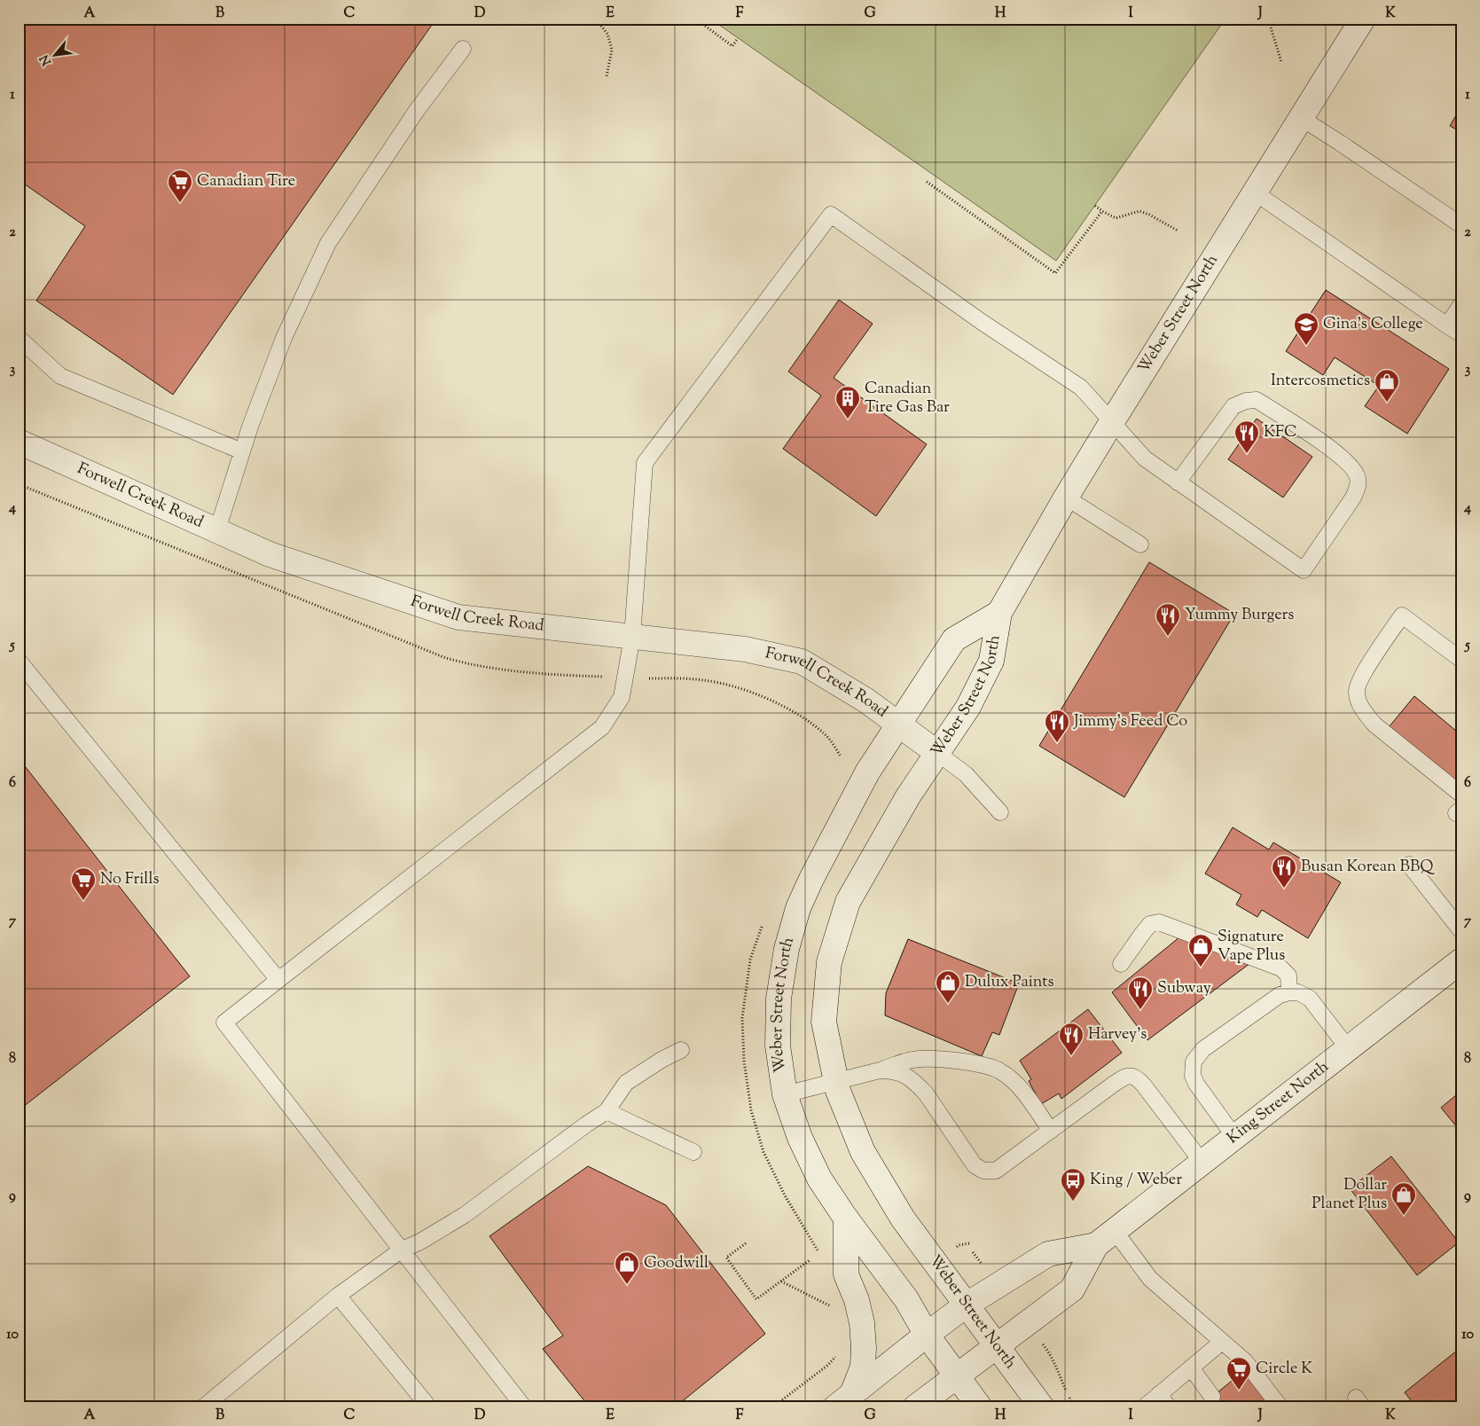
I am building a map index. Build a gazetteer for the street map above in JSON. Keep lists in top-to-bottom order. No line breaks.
{"streets":{"main road":["Weber Street North","Forwell Creek Road","King Street North"]},"crossings":[["Weber Street North","Forwell Creek Road"],["Weber Street North","King Street North"]],"places":{"supermarket":["Canadian Tire","No Frills","Circle K"],"school or university":["Gina's College"],"shop":["Intercosmetics","Signature Vape Plus","Dulux Paints","Dollar Planet Plus","Goodwill"],"building":["Canadian Tire Gas Bar"],"restaurant":["KFC","Yummy Burgers","Jimmy's Feed Co","Busan Korean BBQ","Subway","Harvey's"],"bus stop":["King / Weber"]},"north":"bottom left","grid":{"columns":["A","B","C","D","E","F","G","H","I","J","K"],"rows":["1","2","3","4","5","6","7","8","9","10"]}}
